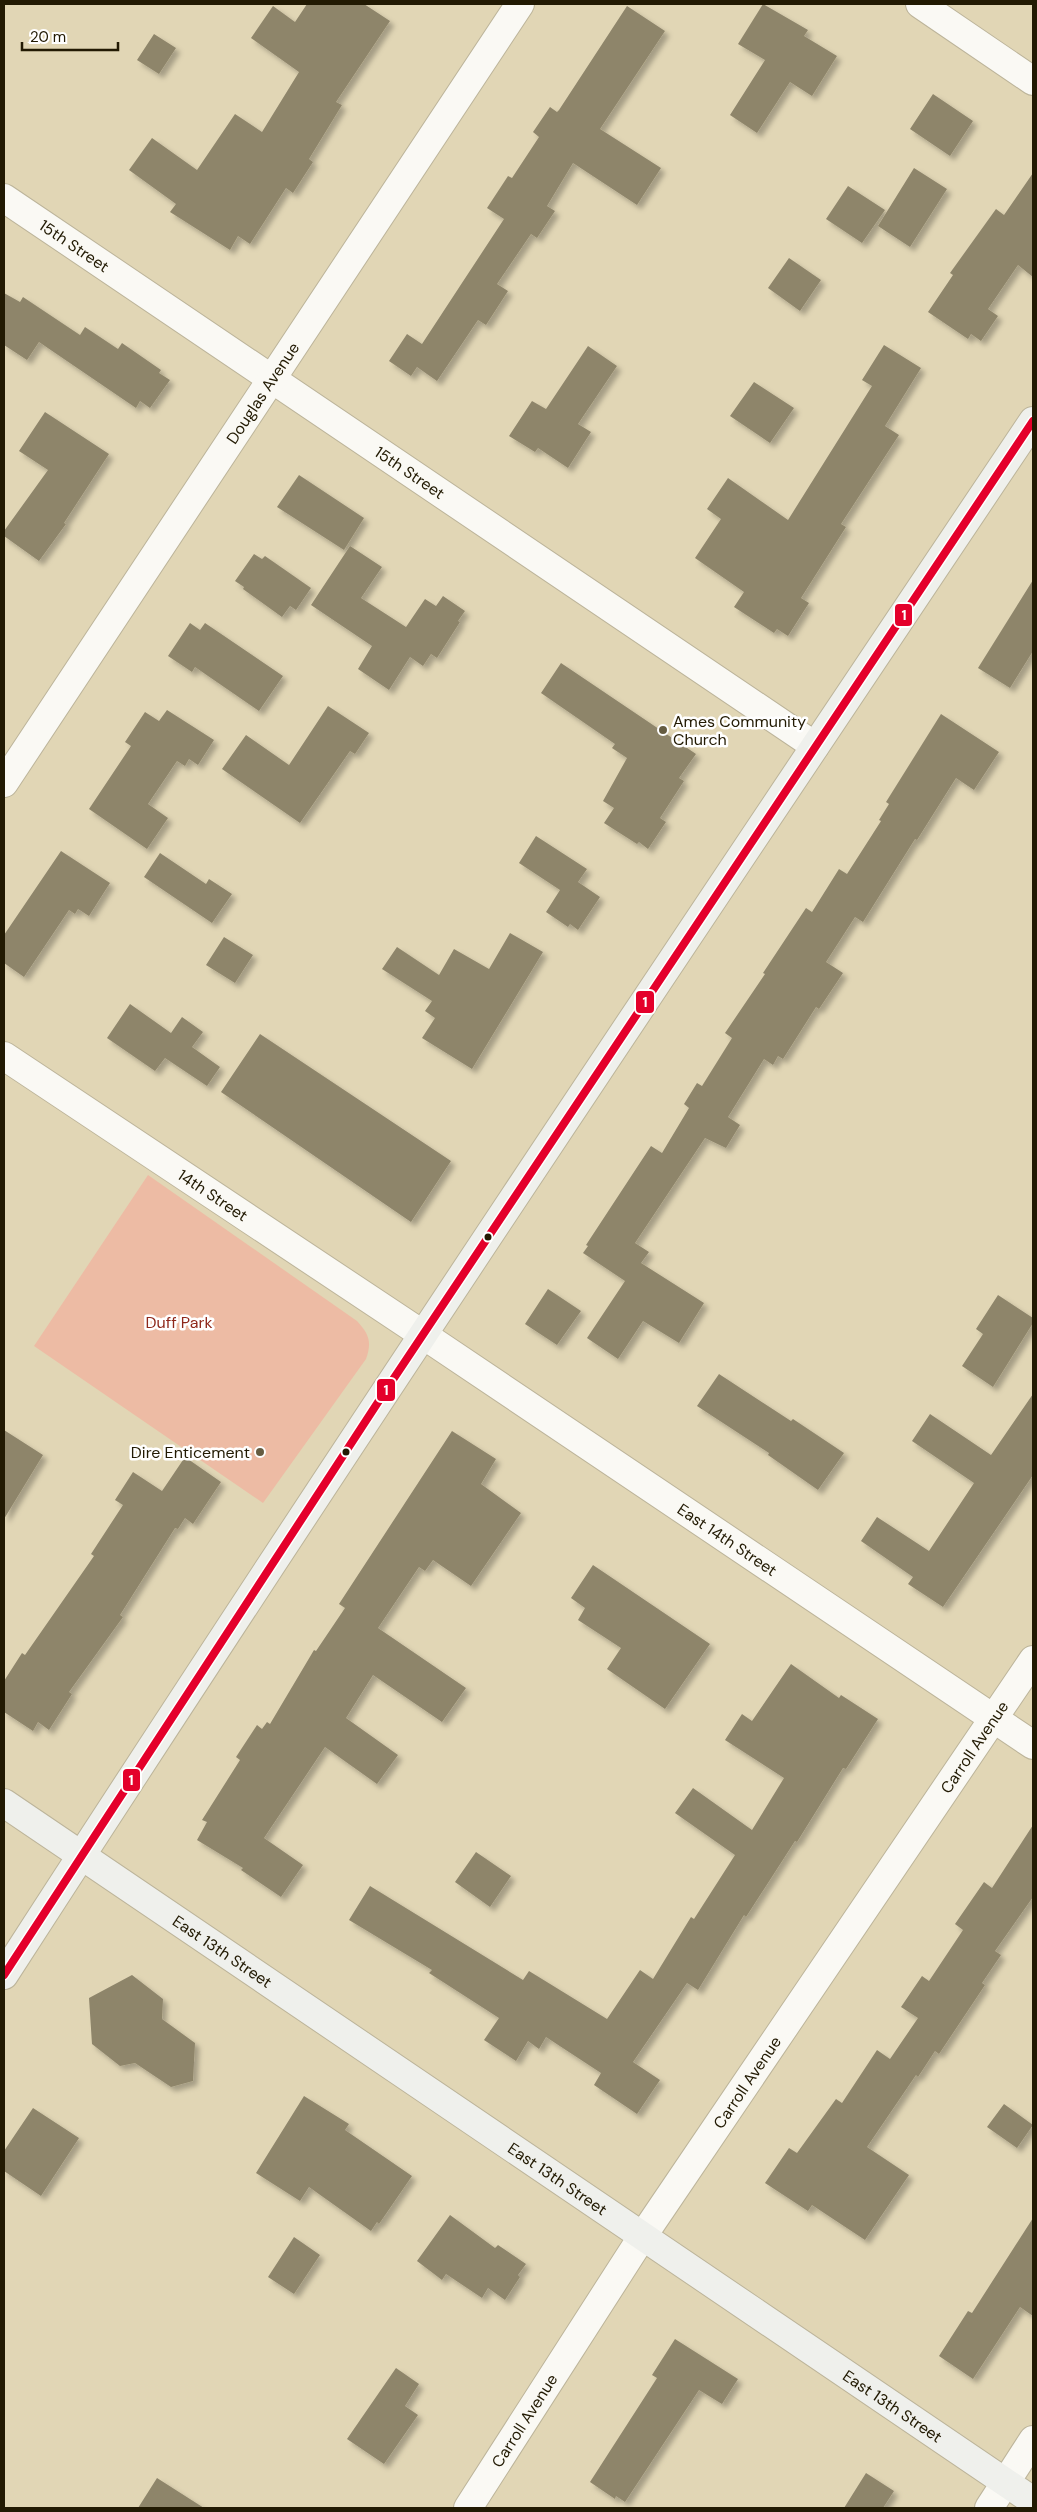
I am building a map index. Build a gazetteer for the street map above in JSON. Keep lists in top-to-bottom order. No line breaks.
{"streets":{"main road":["East 13th Street"],"street":["15th Street","Douglas Avenue","14th Street","East 14th Street","Carroll Avenue"]},"crossings":[["15th Street","Douglas Avenue"],["14th Street","East 14th Street"],["East 14th Street","Carroll Avenue"],["Carroll Avenue","East 13th Street"]],"parks":["Duff Park"],"places":["Ames Community Church","Dire Enticement"],"lines":["transit line 1"],"scale_bar":"20 m"}
